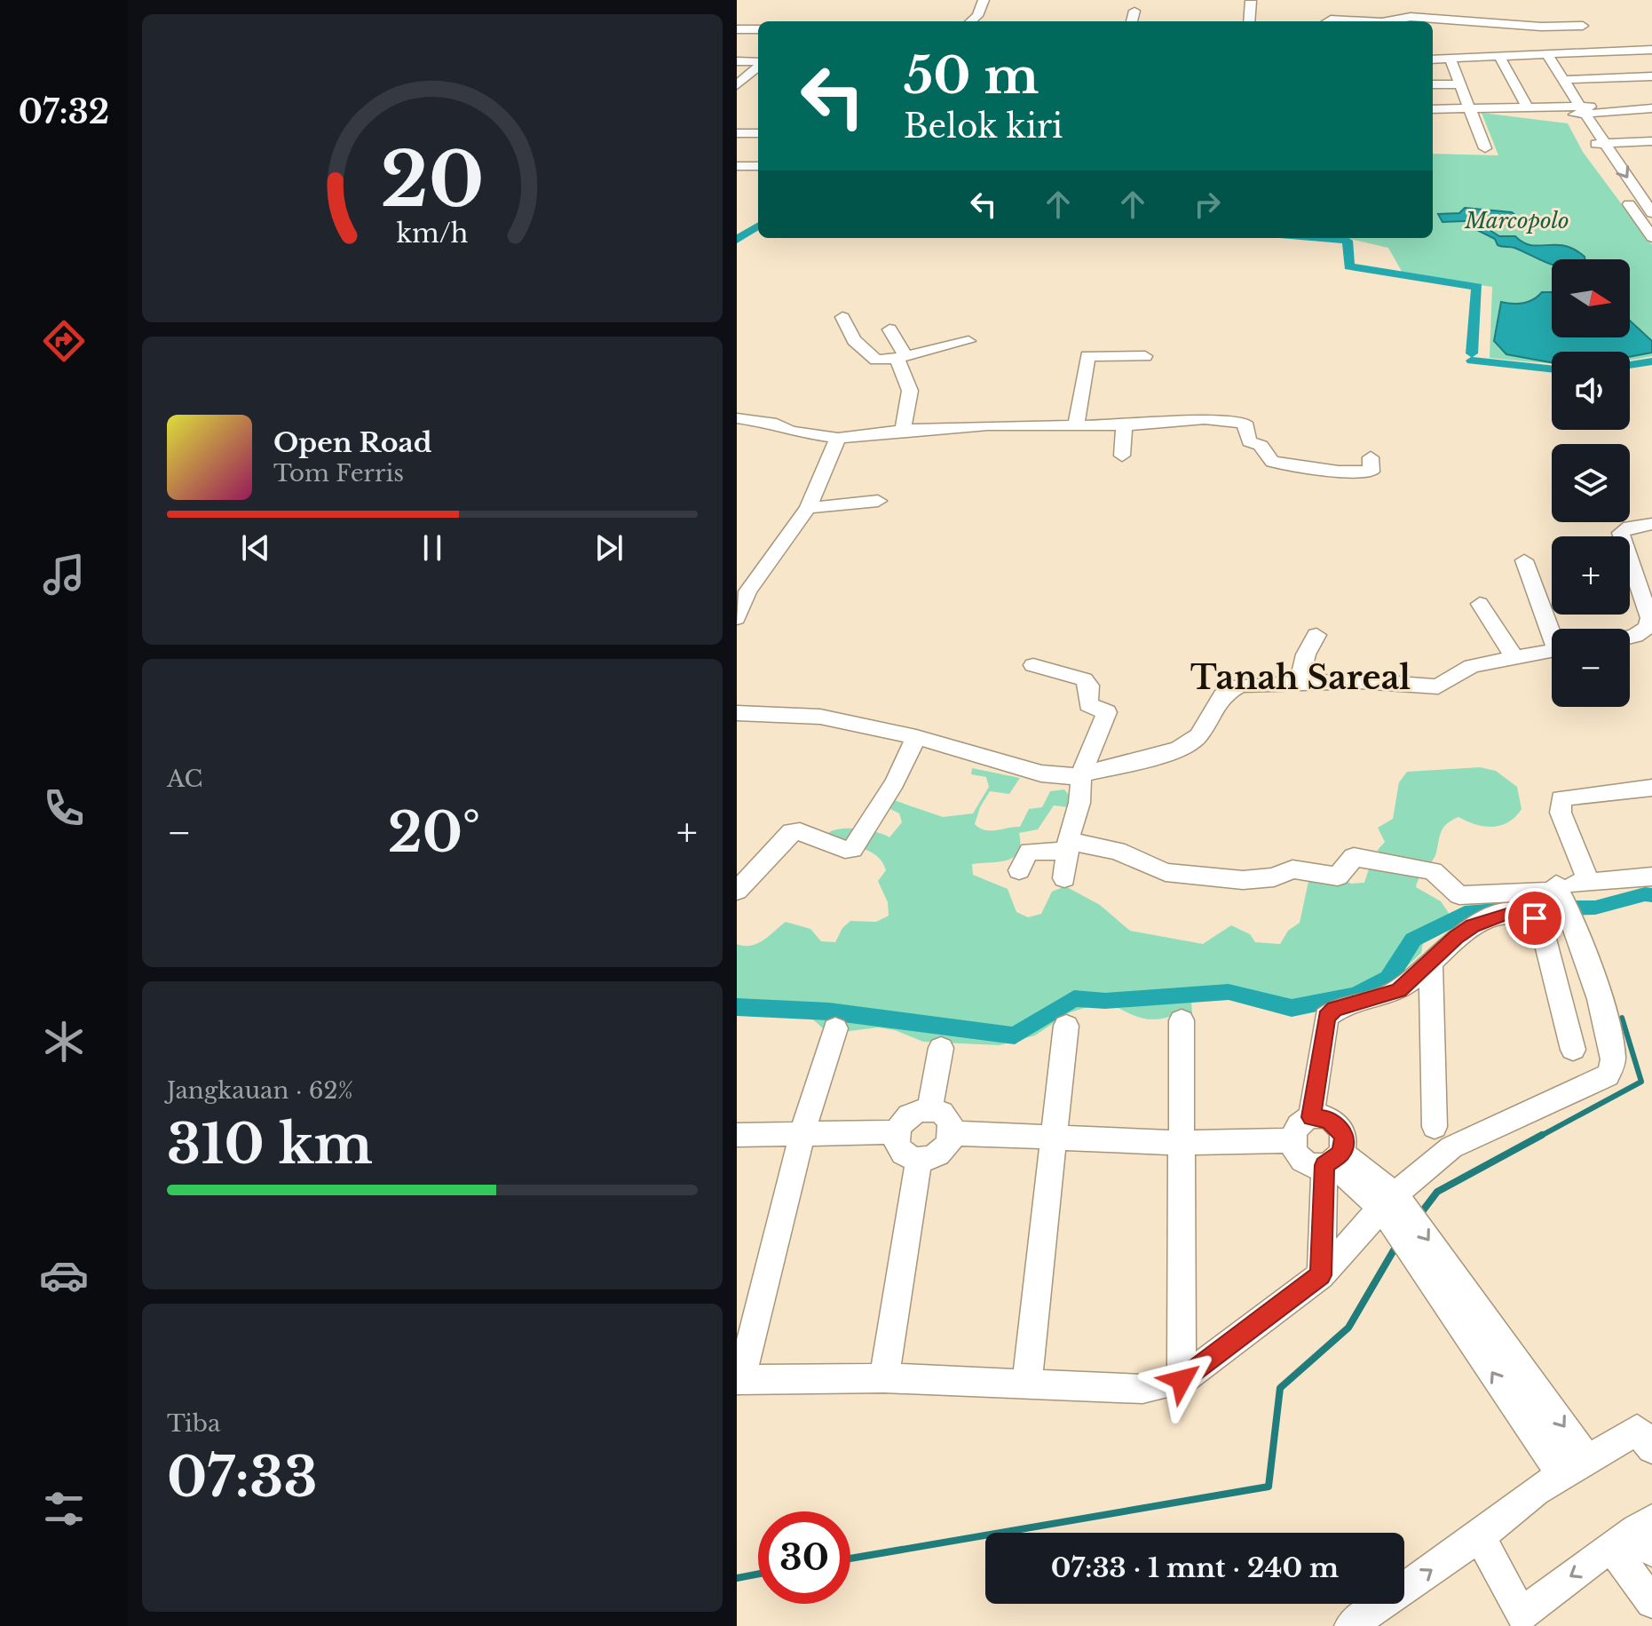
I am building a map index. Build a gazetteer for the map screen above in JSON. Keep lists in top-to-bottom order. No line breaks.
{"districts":["Tanah Sareal"],"parks":["Marcopolo"],"north":"right","page":{"tabs":"07:32","turn":["50 m","Belok kiri"],"map_buttons":["+","−"],"song":["Open Road","Tom Ferris"],"tile":["AC",["Jangkauan · 62%","310 km"],["Tiba","07:33"]],"heat":["−","20°","+"],"limit":"30","trip":"07:33 · 1 mnt · 240 m","gauge":["20","km/h"]}}
